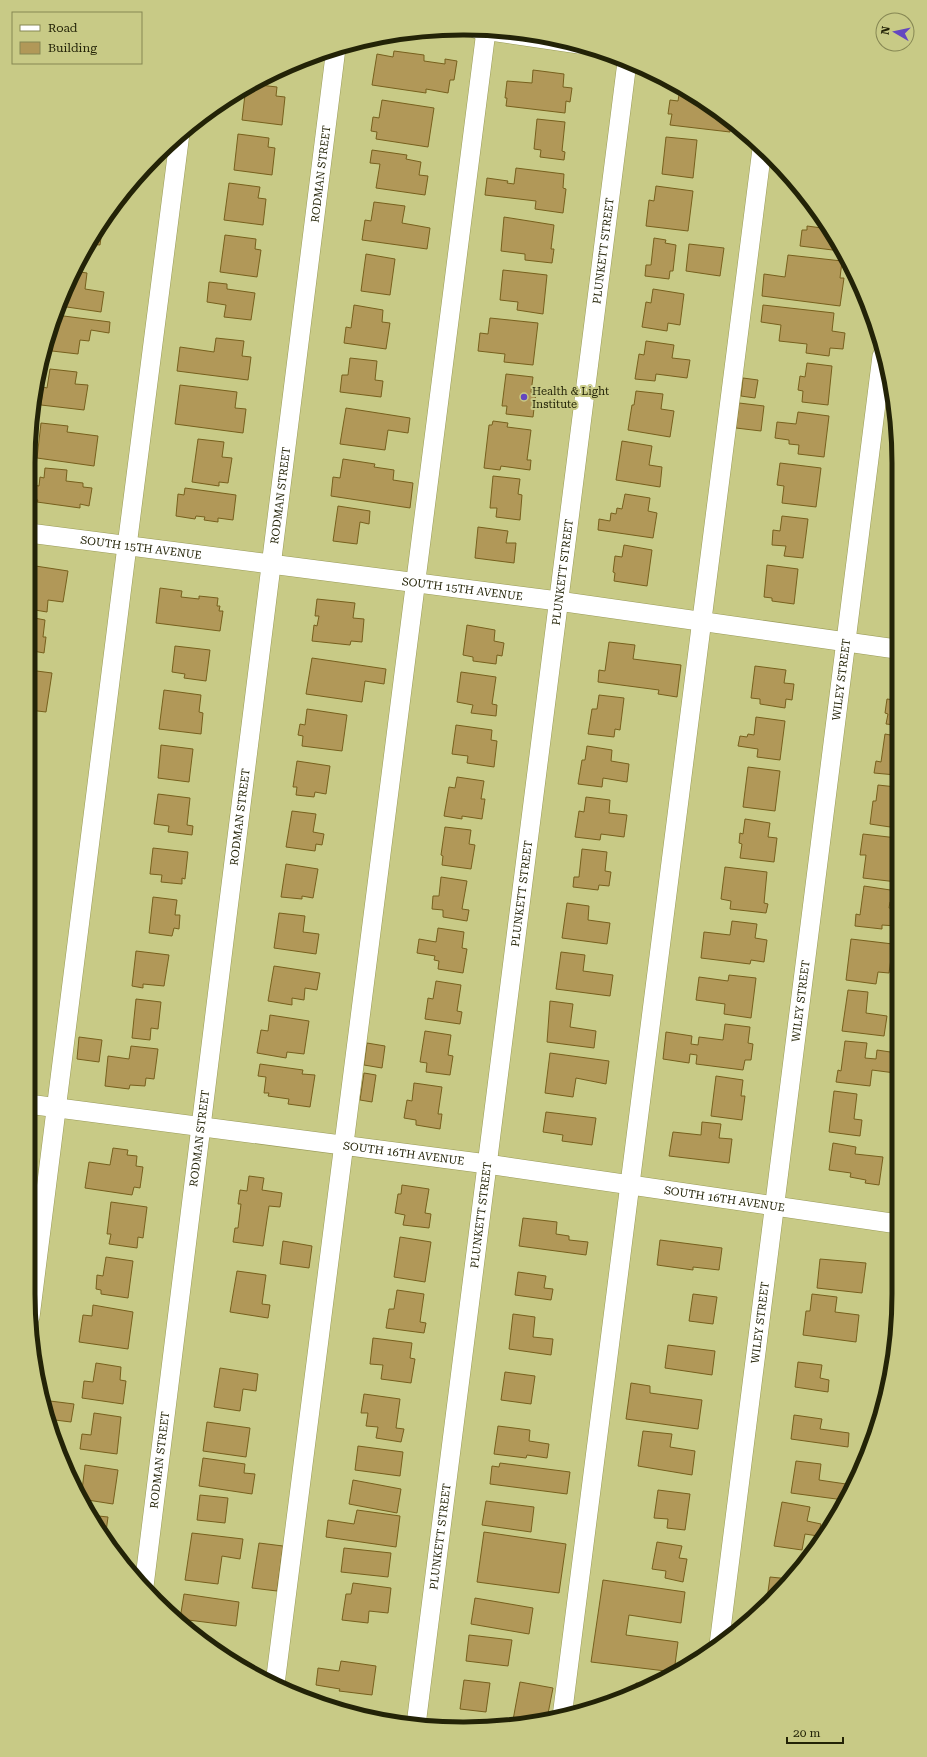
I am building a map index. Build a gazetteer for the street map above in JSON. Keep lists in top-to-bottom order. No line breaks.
{"streets":{"street":["RODMAN STREET","PLUNKETT STREET","SOUTH 15TH AVENUE","WILEY STREET","SOUTH 16TH AVENUE"]},"crossings":[["RODMAN STREET","SOUTH 15TH AVENUE"],["RODMAN STREET","SOUTH 16TH AVENUE"],["PLUNKETT STREET","SOUTH 15TH AVENUE"],["PLUNKETT STREET","SOUTH 16TH AVENUE"],["SOUTH 15TH AVENUE","WILEY STREET"],["WILEY STREET","SOUTH 16TH AVENUE"]],"places":["Health & Light Institute"],"legend":["Road","Building"],"scale_bar":"20 m","north":"left"}
